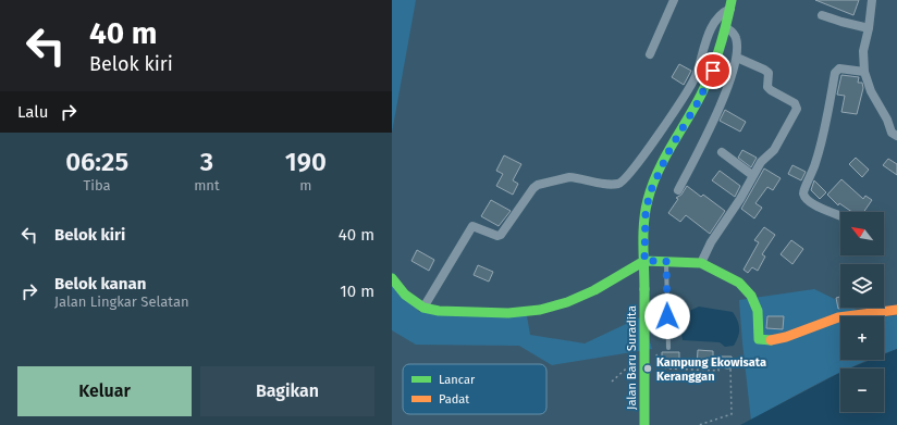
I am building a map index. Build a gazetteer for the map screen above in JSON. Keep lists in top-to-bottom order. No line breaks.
{"streets":{"street":["Jalan Baru Suradita"]},"places":["Kampung Ekowisata Keranggan"],"legend":["Lancar","Padat"],"north":"top left","page":{"turn":["40 m","Belok kiri"],"then":"Lalu","eta":["06:25","Tiba","3","mnt","190","m"],"list":[{"name":"Belok kiri","value":"40 m"},{"name":"Belok kanan","note":"Jalan Lingkar Selatan","value":"10 m"}],"map_buttons":["+","−"],"buttons":["Keluar","Bagikan"]}}
